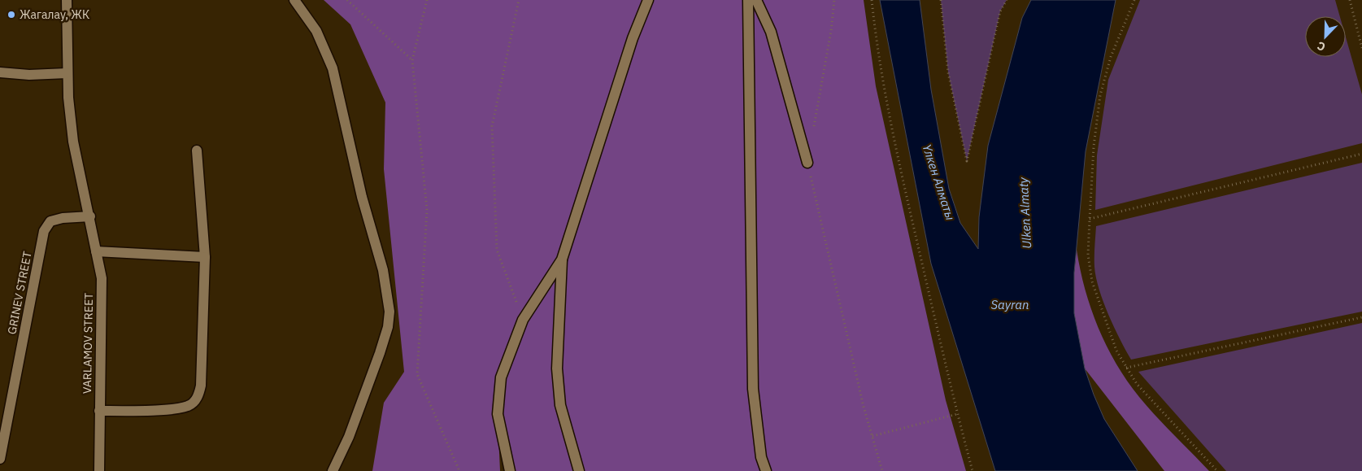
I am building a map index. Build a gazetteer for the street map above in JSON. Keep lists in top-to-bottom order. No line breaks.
{"streets":{"street":["GRINEV STREET","VARLAMOV STREET"]},"crossings":[["GRINEV STREET","VARLAMOV STREET"]],"water":["Үлкен Алматы","Ulken Almaty","Sayran"],"places":["Жагалау, ЖК"],"north":"bottom left"}
